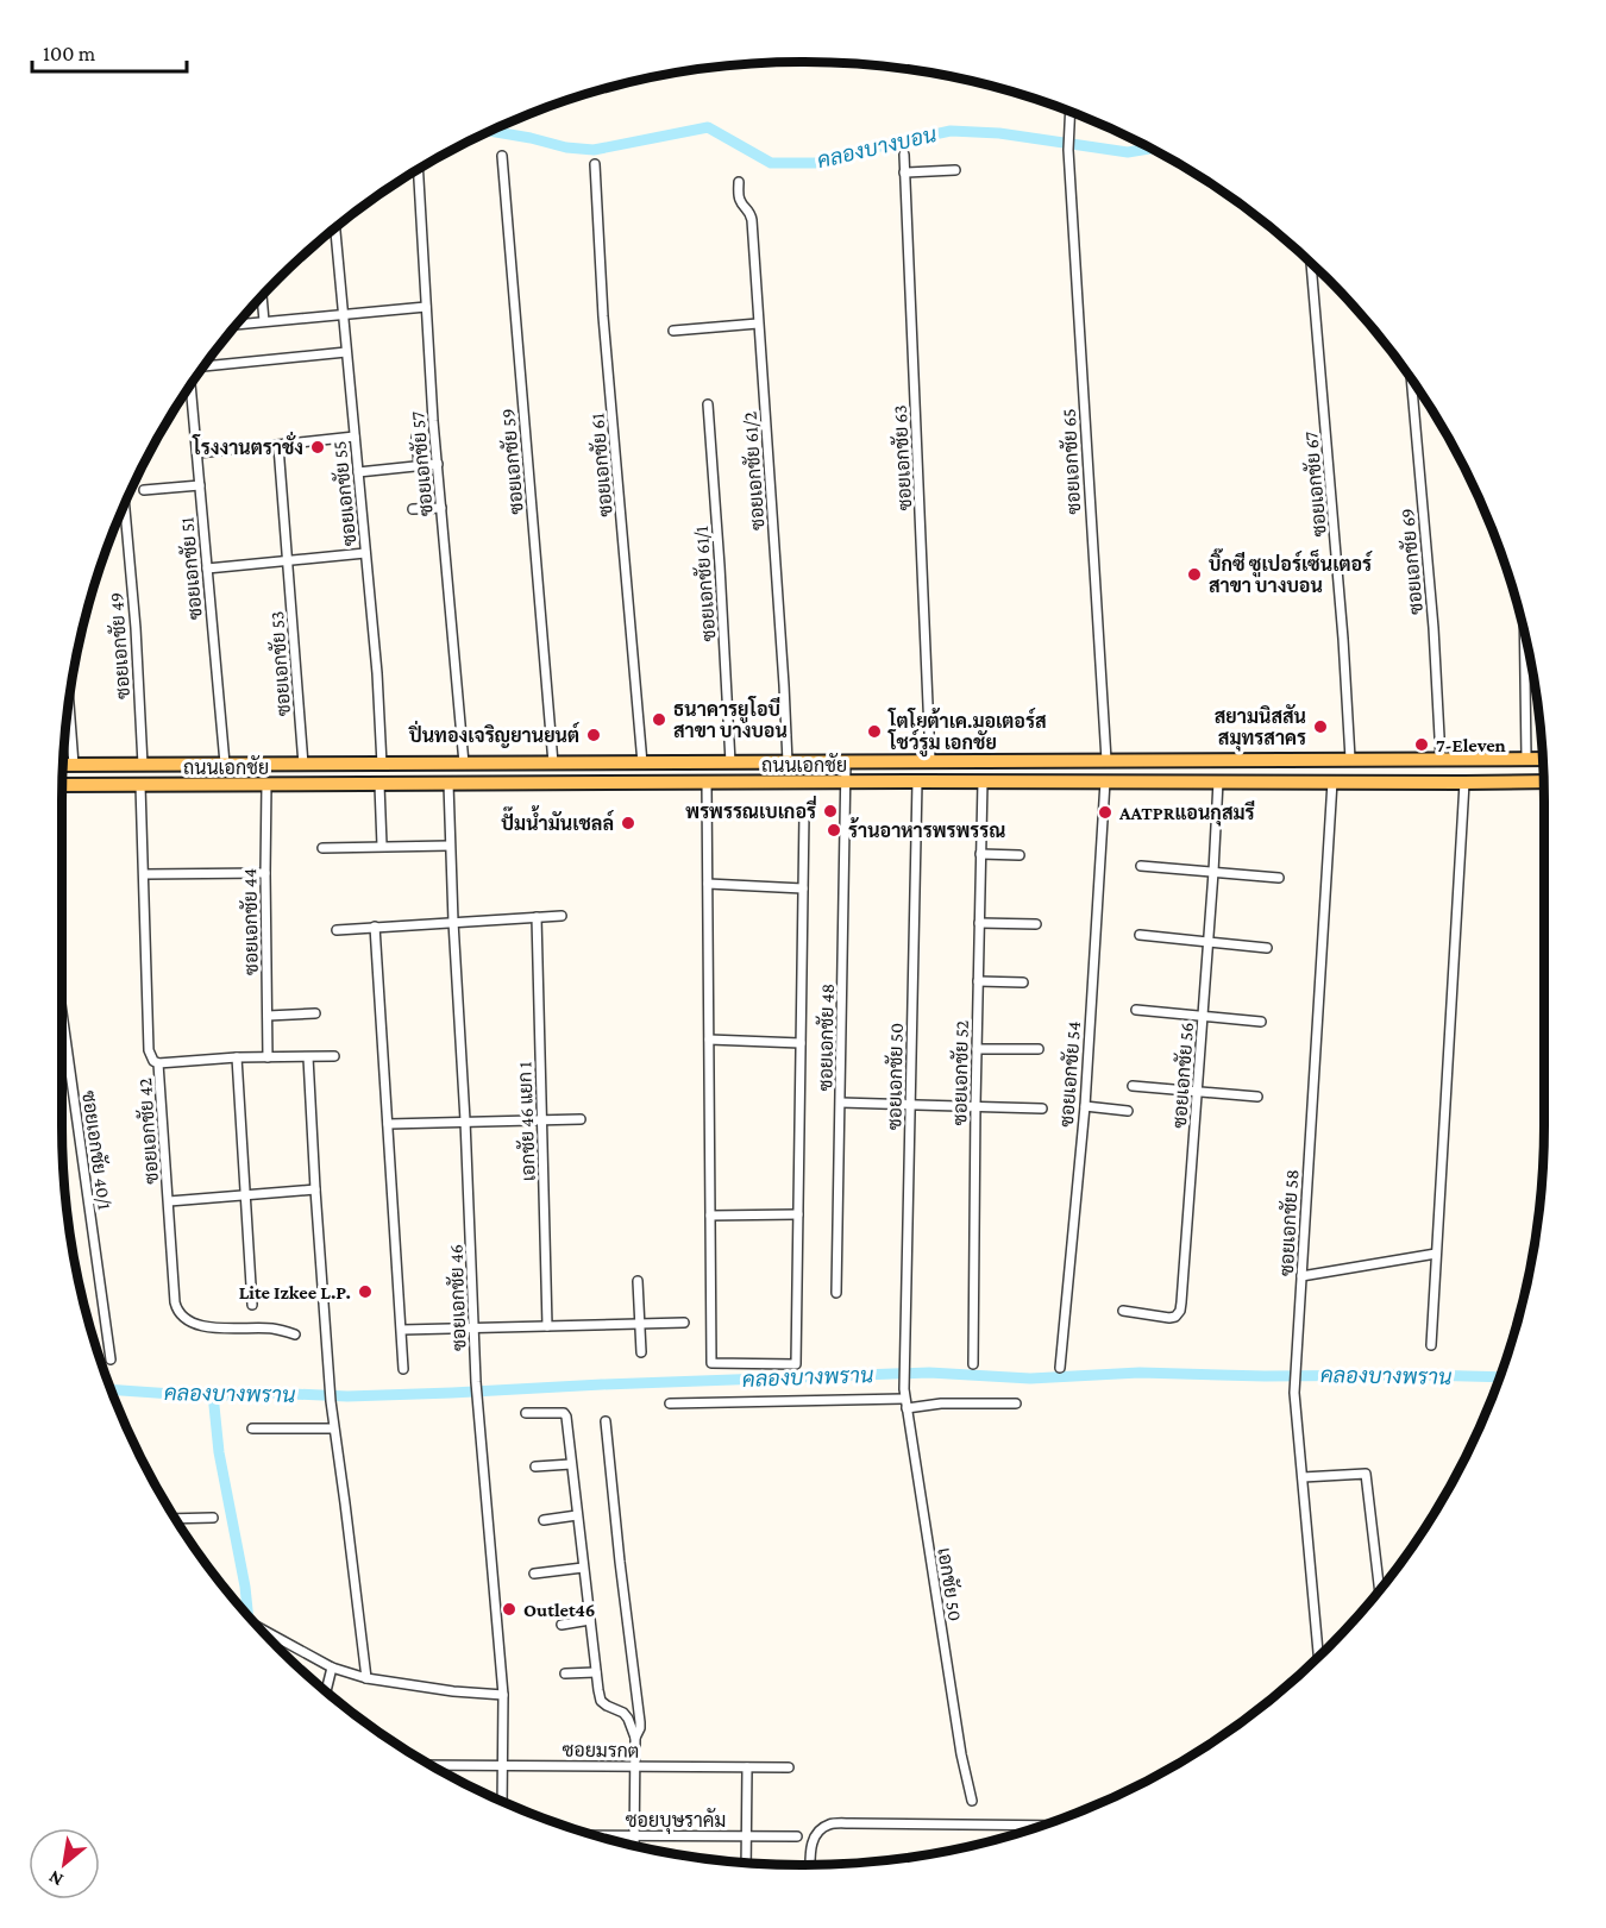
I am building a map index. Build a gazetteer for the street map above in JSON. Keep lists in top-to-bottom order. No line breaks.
{"streets":{"main road":["ถนนเอกชัย"],"street":["ซอยเอกชัย 63","ซอยเอกชัย 59","ซอยเอกชัย 65","ซอยเอกชัย 57","ซอยเอกชัย 61","ซอยเอกชัย 61/2","ซอยเอกชัย 67","ซอยเอกชัย 55","ซอยเอกชัย 69","ซอยเอกชัย 51","ซอยเอกชัย 61/1","ซอยเอกชัย 49","ซอยเอกชัย 53","ซอยเอกชัย 44","ซอยเอกชัย 48","ซอยเอกชัย 52","ซอยเอกชัย 54","ซอยเอกชัย 56","ซอยเอกชัย 50","เอกชัย 46 แยก 1","ซอยเอกชัย 42","ซอยเอกชัย 40/1","ซอยเอกชัย 58","ซอยเอกชัย 46","เอกชัย 50","ซอยมรกต","ซอยบุษราคัม"]},"crossings":[["ซอยเอกชัย 63","ถนนเอกชัย"],["ซอยเอกชัย 59","ถนนเอกชัย"],["ซอยเอกชัย 65","ถนนเอกชัย"],["ซอยเอกชัย 57","ถนนเอกชัย"],["ซอยเอกชัย 61","ถนนเอกชัย"],["ซอยเอกชัย 61/2","ถนนเอกชัย"],["ซอยเอกชัย 67","ถนนเอกชัย"],["ซอยเอกชัย 55","ถนนเอกชัย"],["ซอยเอกชัย 69","ถนนเอกชัย"],["ซอยเอกชัย 51","ถนนเอกชัย"],["ซอยเอกชัย 61/1","ถนนเอกชัย"],["ซอยเอกชัย 49","ถนนเอกชัย"],["ซอยเอกชัย 53","ถนนเอกชัย"],["ถนนเอกชัย","ซอยเอกชัย 44"],["ถนนเอกชัย","ซอยเอกชัย 48"],["ถนนเอกชัย","ซอยเอกชัย 52"],["ถนนเอกชัย","ซอยเอกชัย 54"],["ถนนเอกชัย","ซอยเอกชัย 56"],["ถนนเอกชัย","ซอยเอกชัย 50"],["ถนนเอกชัย","ซอยเอกชัย 42"],["ถนนเอกชัย","ซอยเอกชัย 58"],["ถนนเอกชัย","ซอยเอกชัย 46"],["ซอยเอกชัย 50","เอกชัย 50"],["ซอยเอกชัย 46","ซอยมรกต"]],"water":["คลองบางบอน","คลองบางพราน"],"places":["โรงงานตราชั่ง","บิ๊กซี ซูเปอร์เซ็นเตอร์ สาขา บางบอน","ธนาคารยูโอบี สาขา บางบอน","สยามนิสสัน สมุทรสาคร","โตโยต้าเค.มอเตอร์ส โชว์รูม เอกชัย","ปิ่นทองเจริญยานยนต์","7-Eleven","พรพรรณเบเกอรี่","AATPRแอนกุสมรี","ปั๊มน้ำมันเชลล์","ร้านอาหารพรพรรณ","Lite Izkee L.P.","Outlet46"],"scale_bar":"100 m","north":"bottom left"}
